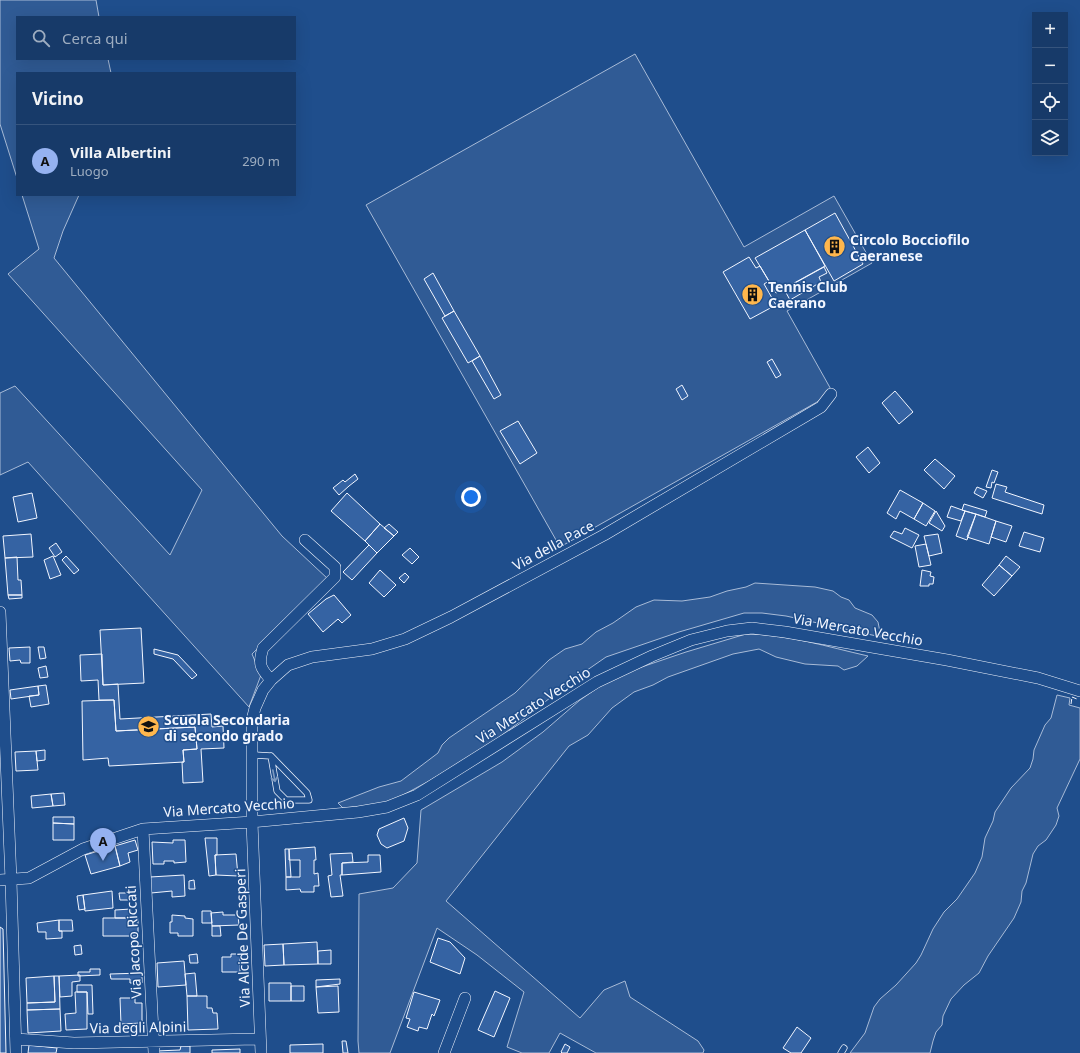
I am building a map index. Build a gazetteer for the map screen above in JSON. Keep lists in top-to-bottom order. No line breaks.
{"streets":{"street":["Via della Pace","Via Mercato Vecchio","Via Alcide De Gasperi","Via Jacopo Riccati","Via degli Alpini"]},"crossings":[["Via della Pace","Via Mercato Vecchio"],["Via della Pace","Via Alcide De Gasperi"],["Via Mercato Vecchio","Via Alcide De Gasperi"],["Via Mercato Vecchio","Via Jacopo Riccati"],["Via Alcide De Gasperi","Via degli Alpini"],["Via Jacopo Riccati","Via degli Alpini"]],"places":{"building":["Circolo Bocciofilo Caeranese","Tennis Club Caerano"],"school or university":["Scuola Secondaria di secondo grado"]},"page":{"map_buttons":["+","−"],"search":"Cerca qui","heading":"Vicino","list":[{"mark":"A","name":"Villa Albertini","note":"Luogo","value":"290 m"}],"pins":"A"}}
